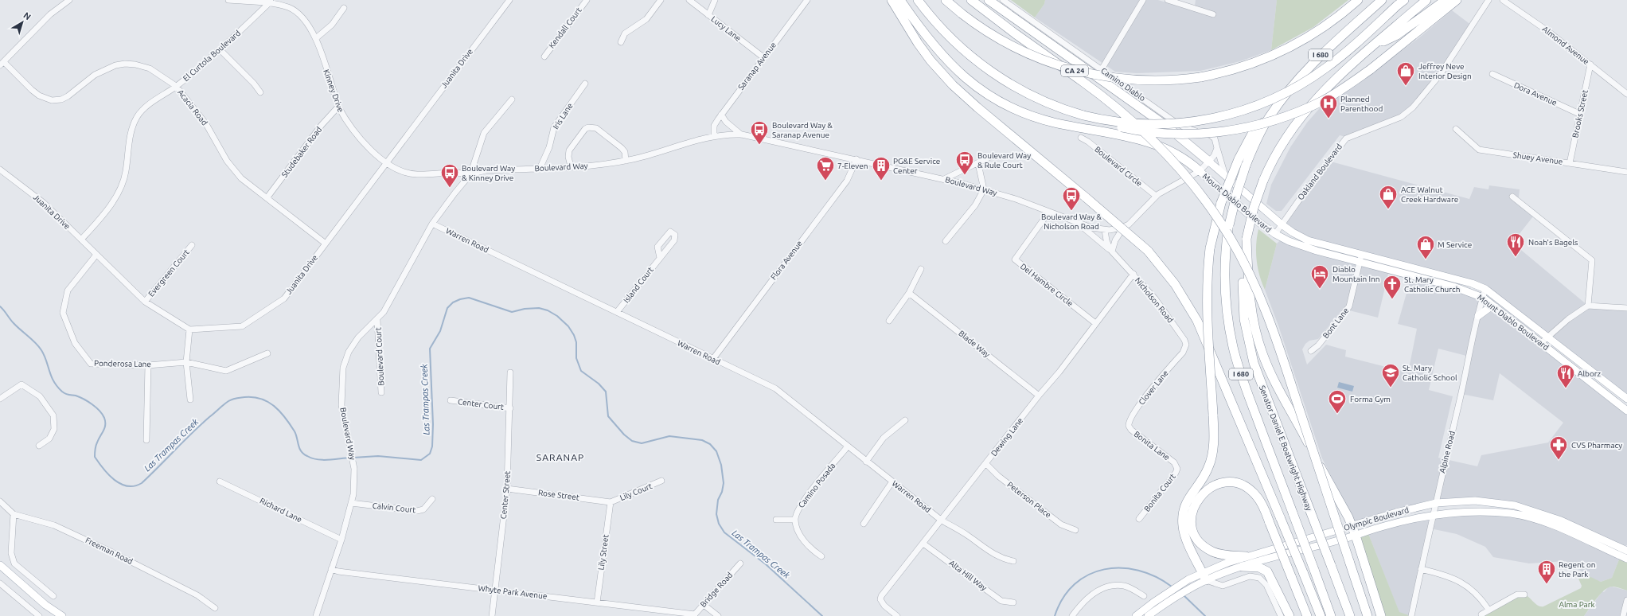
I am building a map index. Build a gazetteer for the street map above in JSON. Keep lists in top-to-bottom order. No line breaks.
{"streets":{"highway":["I 680","CA 24","Senator Daniel E Boatwright Highway"],"main road":["Mount Diablo Boulevard","Olympic Boulevard"],"street":["Kendall Court","Lucy Lane","Almond Avenue","El Curtola Boulevard","Saranap Avenue","Juanita Drive","Camino Diablo","Kinney Drive","Dora Avenue","Acacia Road","Brooks Street","Iris Lane","Studebaker Road","Shuey Avenue","Boulevard Circle","Boulevard Way","Oakland Boulevard","Warren Road","Flora Avenue","Evergreen Court","Island Court","Del Hambre Circle","Nicholson Road","Bont Lane","Blade Way","Boulevard Court","Ponderosa Lane","Clover Lane","Center Court","Dewing Lane","Bonita Lane","Alpine Road","Camino Posada","Lily Court","Bonita Court","Center Street","Rose Street","Peterson Place","Calvin Court","Richard Lane","Freeman Road","Lily Street","Alta Hill Way","Bridge Road","Whyte Park Avenue"]},"crossings":[["Lucy Lane","Saranap Avenue"],["Almond Avenue","Brooks Street"],["El Curtola Boulevard","Juanita Drive"],["El Curtola Boulevard","Kinney Drive"],["El Curtola Boulevard","Acacia Road"],["Saranap Avenue","Boulevard Way"],["Juanita Drive","Kinney Drive"],["Juanita Drive","Acacia Road"],["Juanita Drive","Evergreen Court"],["Juanita Drive","Ponderosa Lane"],["Camino Diablo","Mount Diablo Boulevard"],["Kinney Drive","Studebaker Road"],["Kinney Drive","Boulevard Way"],["Dora Avenue","Brooks Street"],["Acacia Road","Studebaker Road"],["Brooks Street","Shuey Avenue"],["Iris Lane","Boulevard Way"],["Boulevard Circle","Boulevard Way"],["Boulevard Way","Mount Diablo Boulevard"],["Boulevard Way","Warren Road"],["Boulevard Way","Flora Avenue"],["Boulevard Way","Del Hambre Circle"],["Boulevard Way","Nicholson Road"],["Boulevard Way","Boulevard Court"],["Boulevard Way","Calvin Court"],["Boulevard Way","Richard Lane"],["Boulevard Way","Whyte Park Avenue"],["Oakland Boulevard","Mount Diablo Boulevard"],["Mount Diablo Boulevard","Bont Lane"],["Mount Diablo Boulevard","Alpine Road"],["Warren Road","Flora Avenue"],["Warren Road","Island Court"],["Warren Road","Dewing Lane"],["Warren Road","Camino Posada"],["Del Hambre Circle","Dewing Lane"],["Nicholson Road","Clover Lane"],["Nicholson Road","Dewing Lane"],["Blade Way","Dewing Lane"],["Clover Lane","Bonita Lane"],["Center Court","Center Street"],["Dewing Lane","Peterson Place"],["Dewing Lane","Alta Hill Way"],["Bonita Lane","Bonita Court"],["Alpine Road","Olympic Boulevard"],["Lily Court","Rose Street"],["Lily Court","Lily Street"],["Center Street","Rose Street"],["Center Street","Whyte Park Avenue"],["Rose Street","Lily Street"],["Lily Street","Whyte Park Avenue"],["Bridge Road","Whyte Park Avenue"]],"districts":["SARANAP"],"water":["Las Trampas Creek"],"parks":["Alma Park"],"places":{"shop":["Jeffrey Neve Interior Design","ACE Walnut Creek Hardware","M Service"],"hospital":["Planned Parenthood"],"bus stop":["Boulevard Way & Saranap Avenue","Boulevard Way & Rule Court","Boulevard Way & Kinney Drive","Boulevard Way & Nicholson Road"],"supermarket":["7-Eleven"],"building":["PG&E Service Center","Regent on the Park"],"restaurant":["Noah's Bagels","Alborz"],"hotel":["Diablo Mountain Inn"],"church":["St. Mary Catholic Church"],"school or university":["St. Mary Catholic School"],"sports":["Forma Gym"],"pharmacy":["CVS Pharmacy"]},"north":"top right"}
